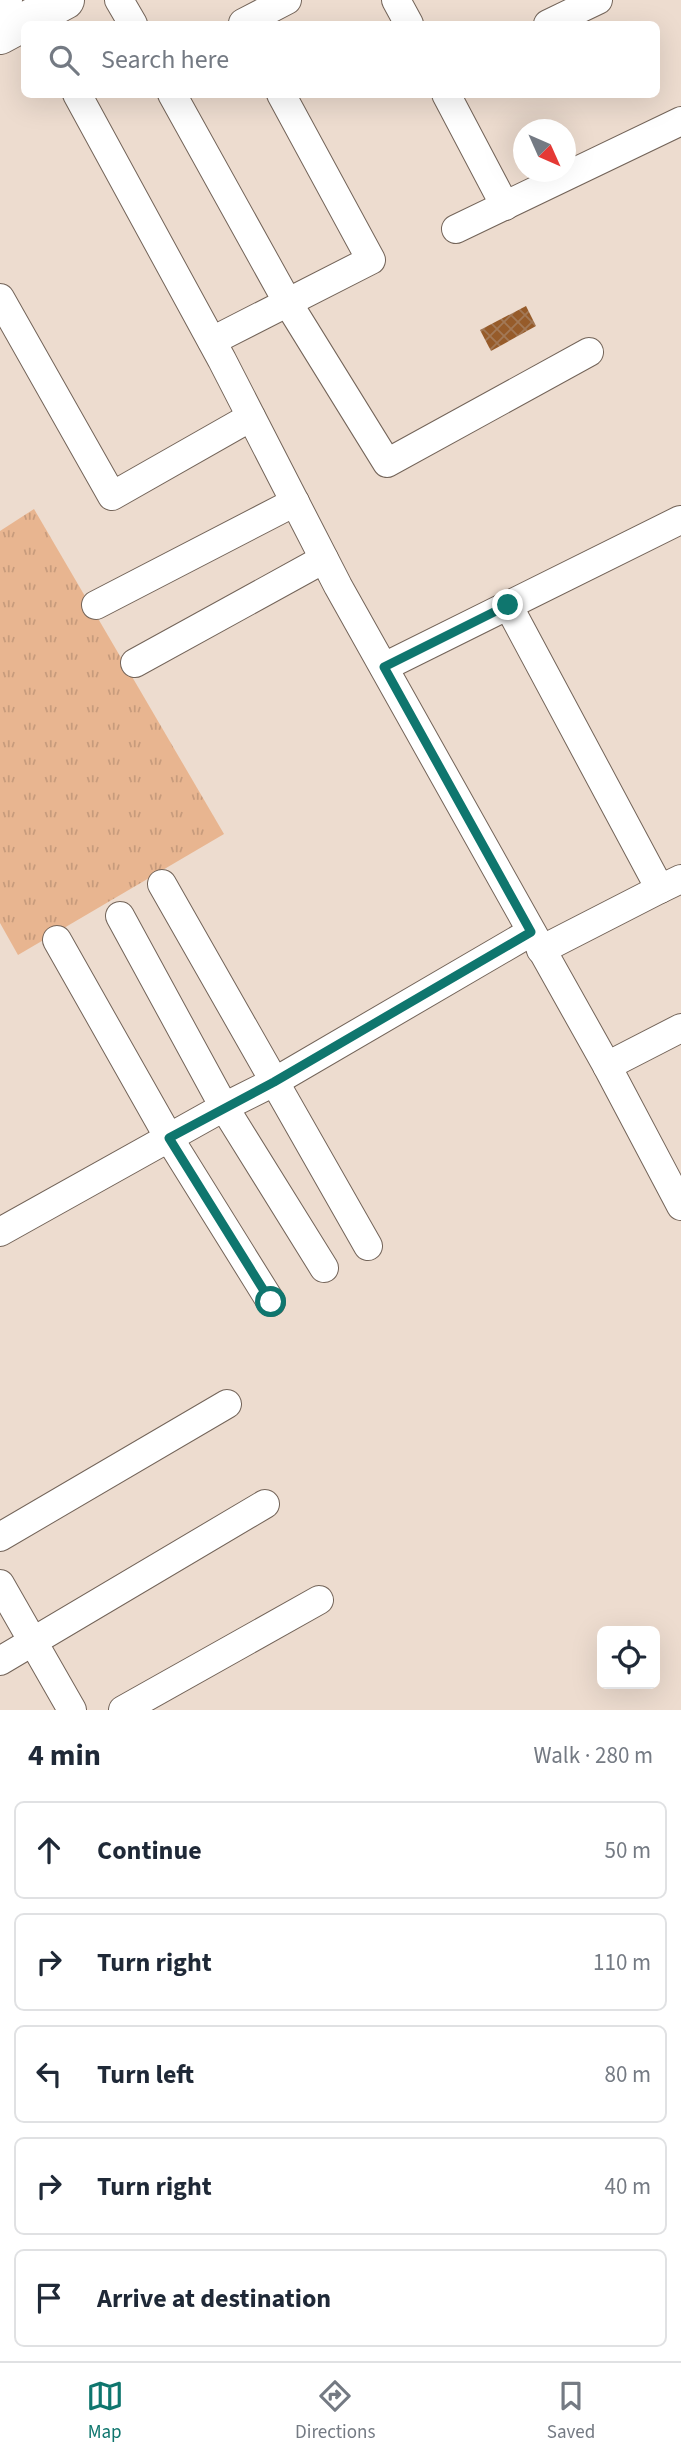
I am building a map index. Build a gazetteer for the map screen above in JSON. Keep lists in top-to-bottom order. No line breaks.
{"north":"bottom right","page":{"search":"Search here","heading":["4 min","Walk · 280 m"],"list":[["Continue","50 m"],["Turn right","110 m"],["Turn left","80 m"],["Turn right","40 m"],"Arrive at destination"],"nav":["Map","Directions","Saved"]}}
